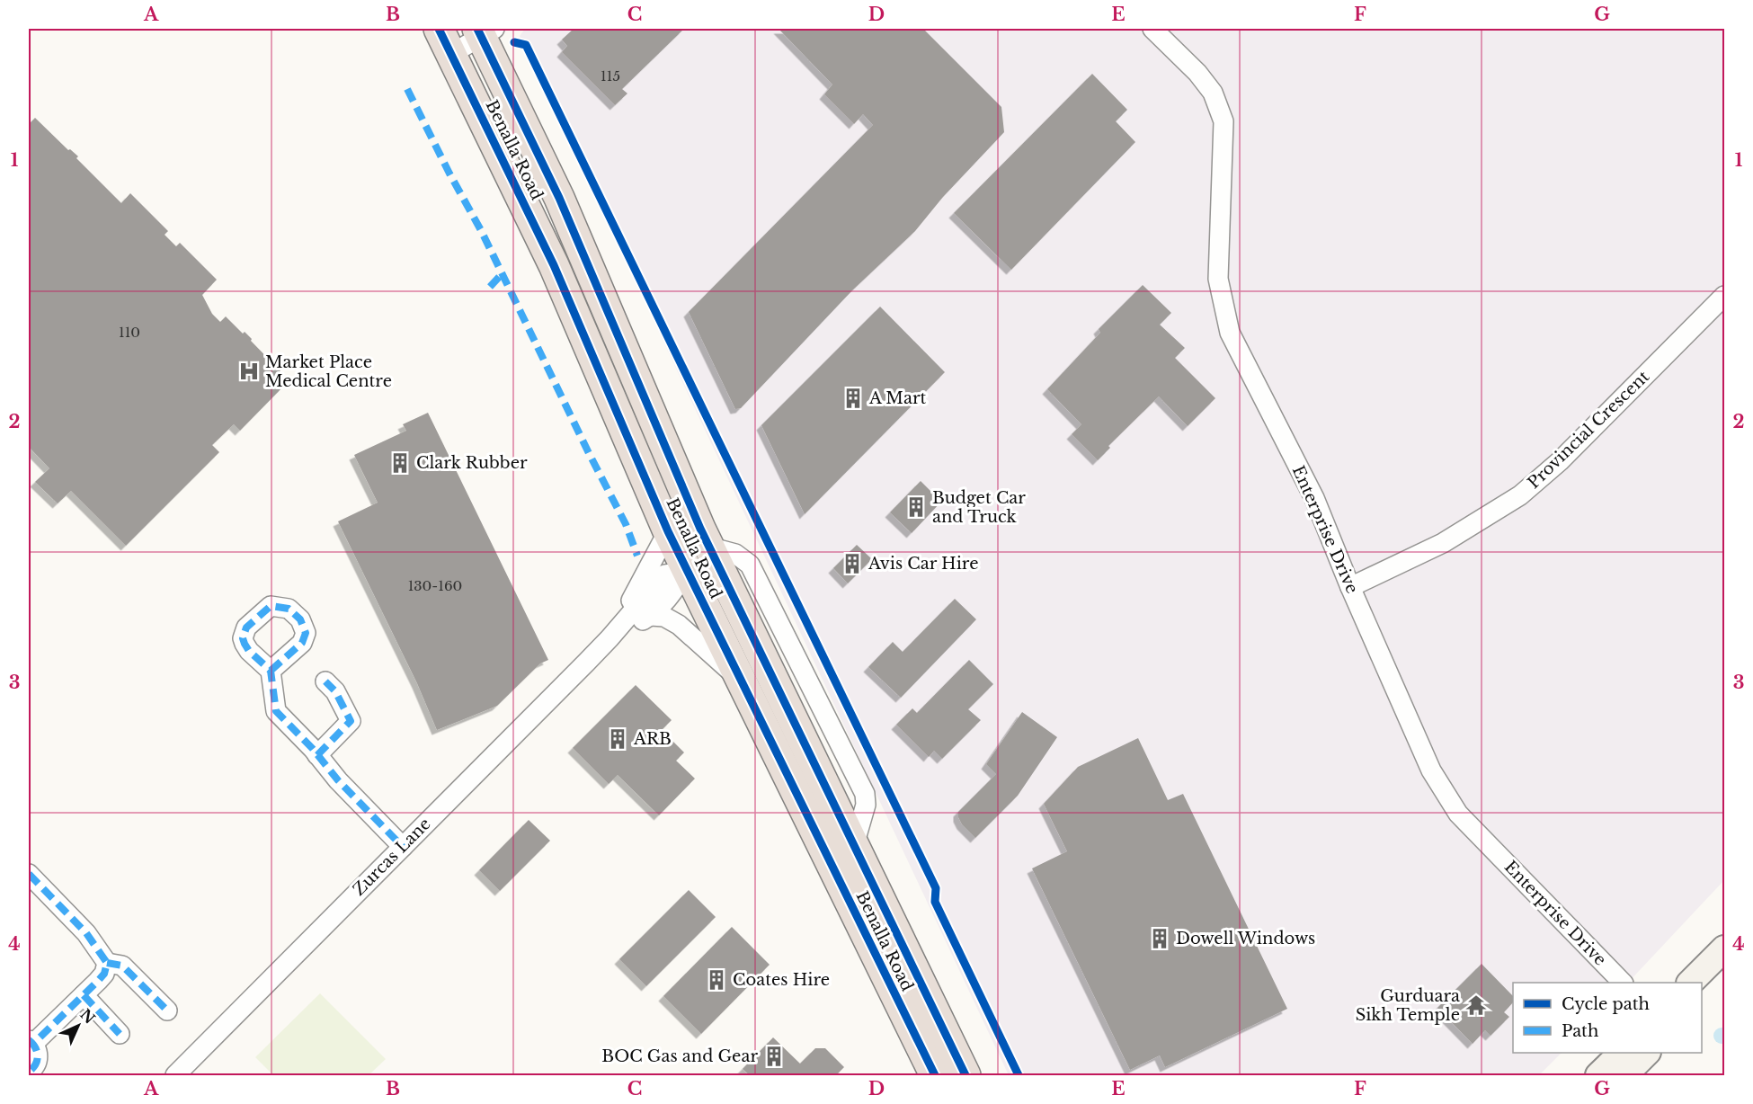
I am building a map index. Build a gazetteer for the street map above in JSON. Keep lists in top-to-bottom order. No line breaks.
{"streets":{"highway":["Benalla Road"],"street":["Provincial Crescent","Enterprise Drive","Zurcas Lane"]},"crossings":[["Benalla Road","Zurcas Lane"],["Provincial Crescent","Enterprise Drive"]],"places":{"hospital":["Market Place Medical Centre"],"building":["A Mart","Clark Rubber","Budget Car and Truck","Avis Car Hire","ARB","Dowell Windows","Coates Hire","BOC Gas and Gear"],"temple":["Gurduara Sikh Temple"]},"house_numbers":["115","110","130-160"],"legend":["Cycle path","Path"],"north":"top right","grid":{"columns":["A","B","C","D","E","F","G"],"rows":["1","2","3","4"]}}
